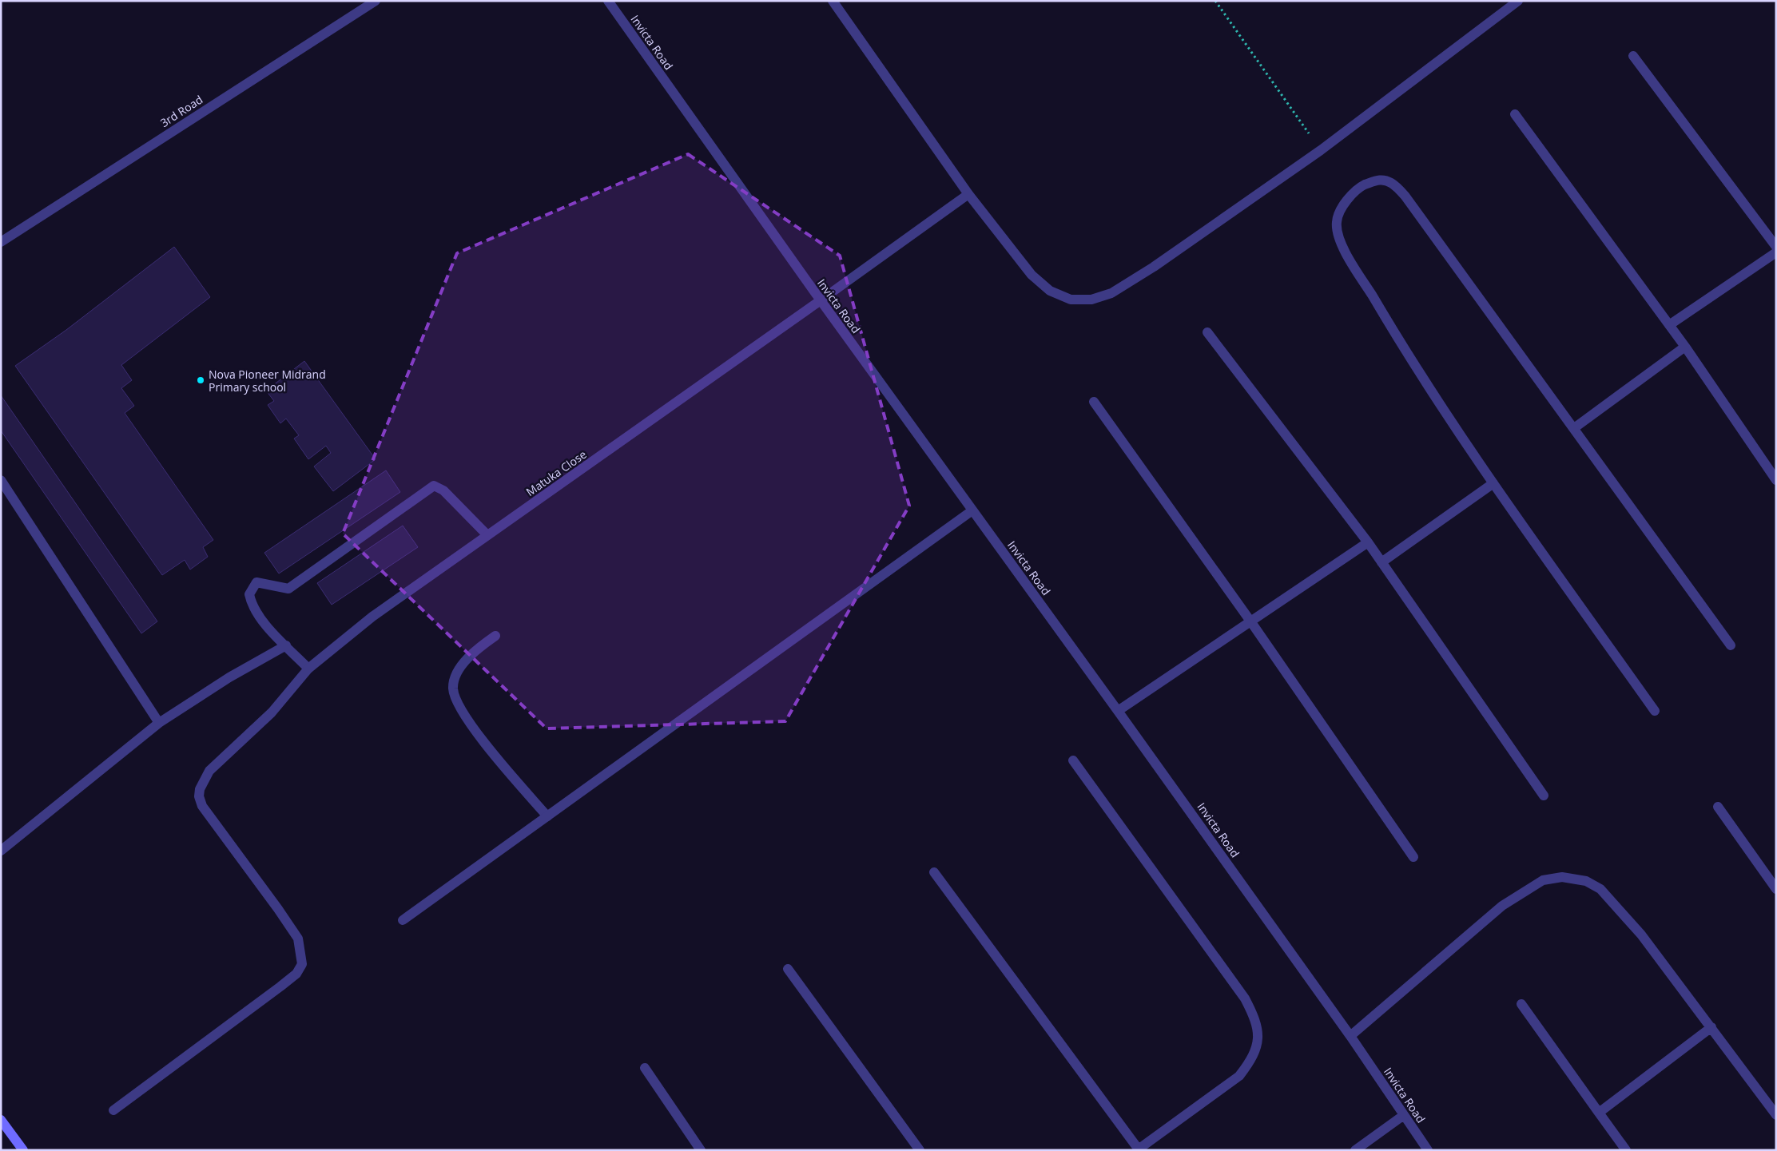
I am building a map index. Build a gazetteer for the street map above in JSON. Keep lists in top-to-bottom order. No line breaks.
{"streets":{"street":["Invicta Road","3rd Road","Matuka Close"]},"crossings":[["Invicta Road","Matuka Close"]],"places":["Nova Pioneer Midrand Primary school"]}
